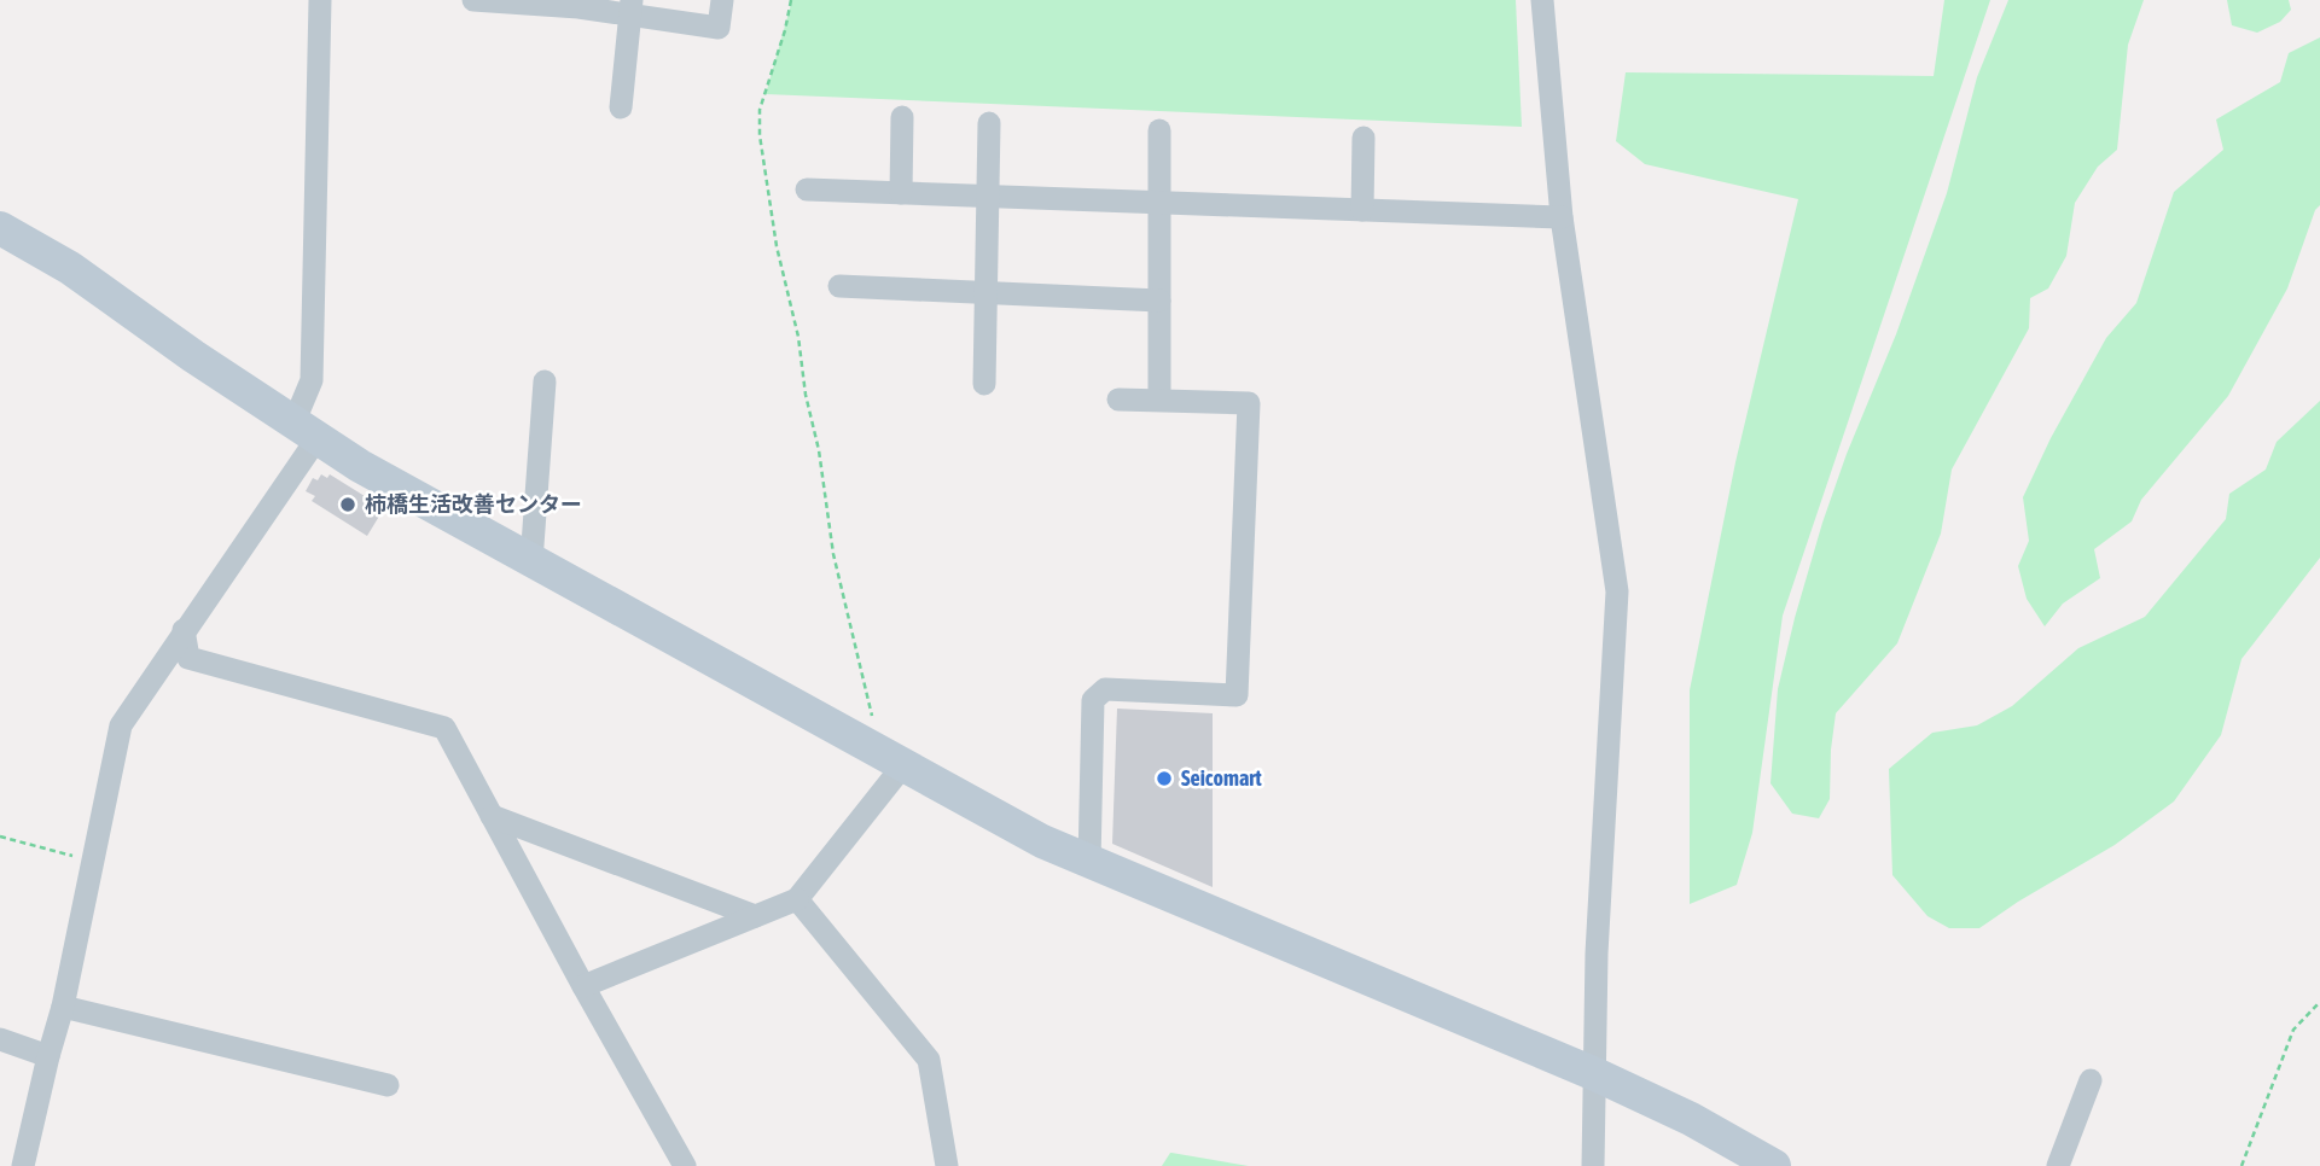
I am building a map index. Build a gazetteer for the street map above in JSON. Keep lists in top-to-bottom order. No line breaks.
{"places":["柿橋生活改善センター","Seicomart"]}
